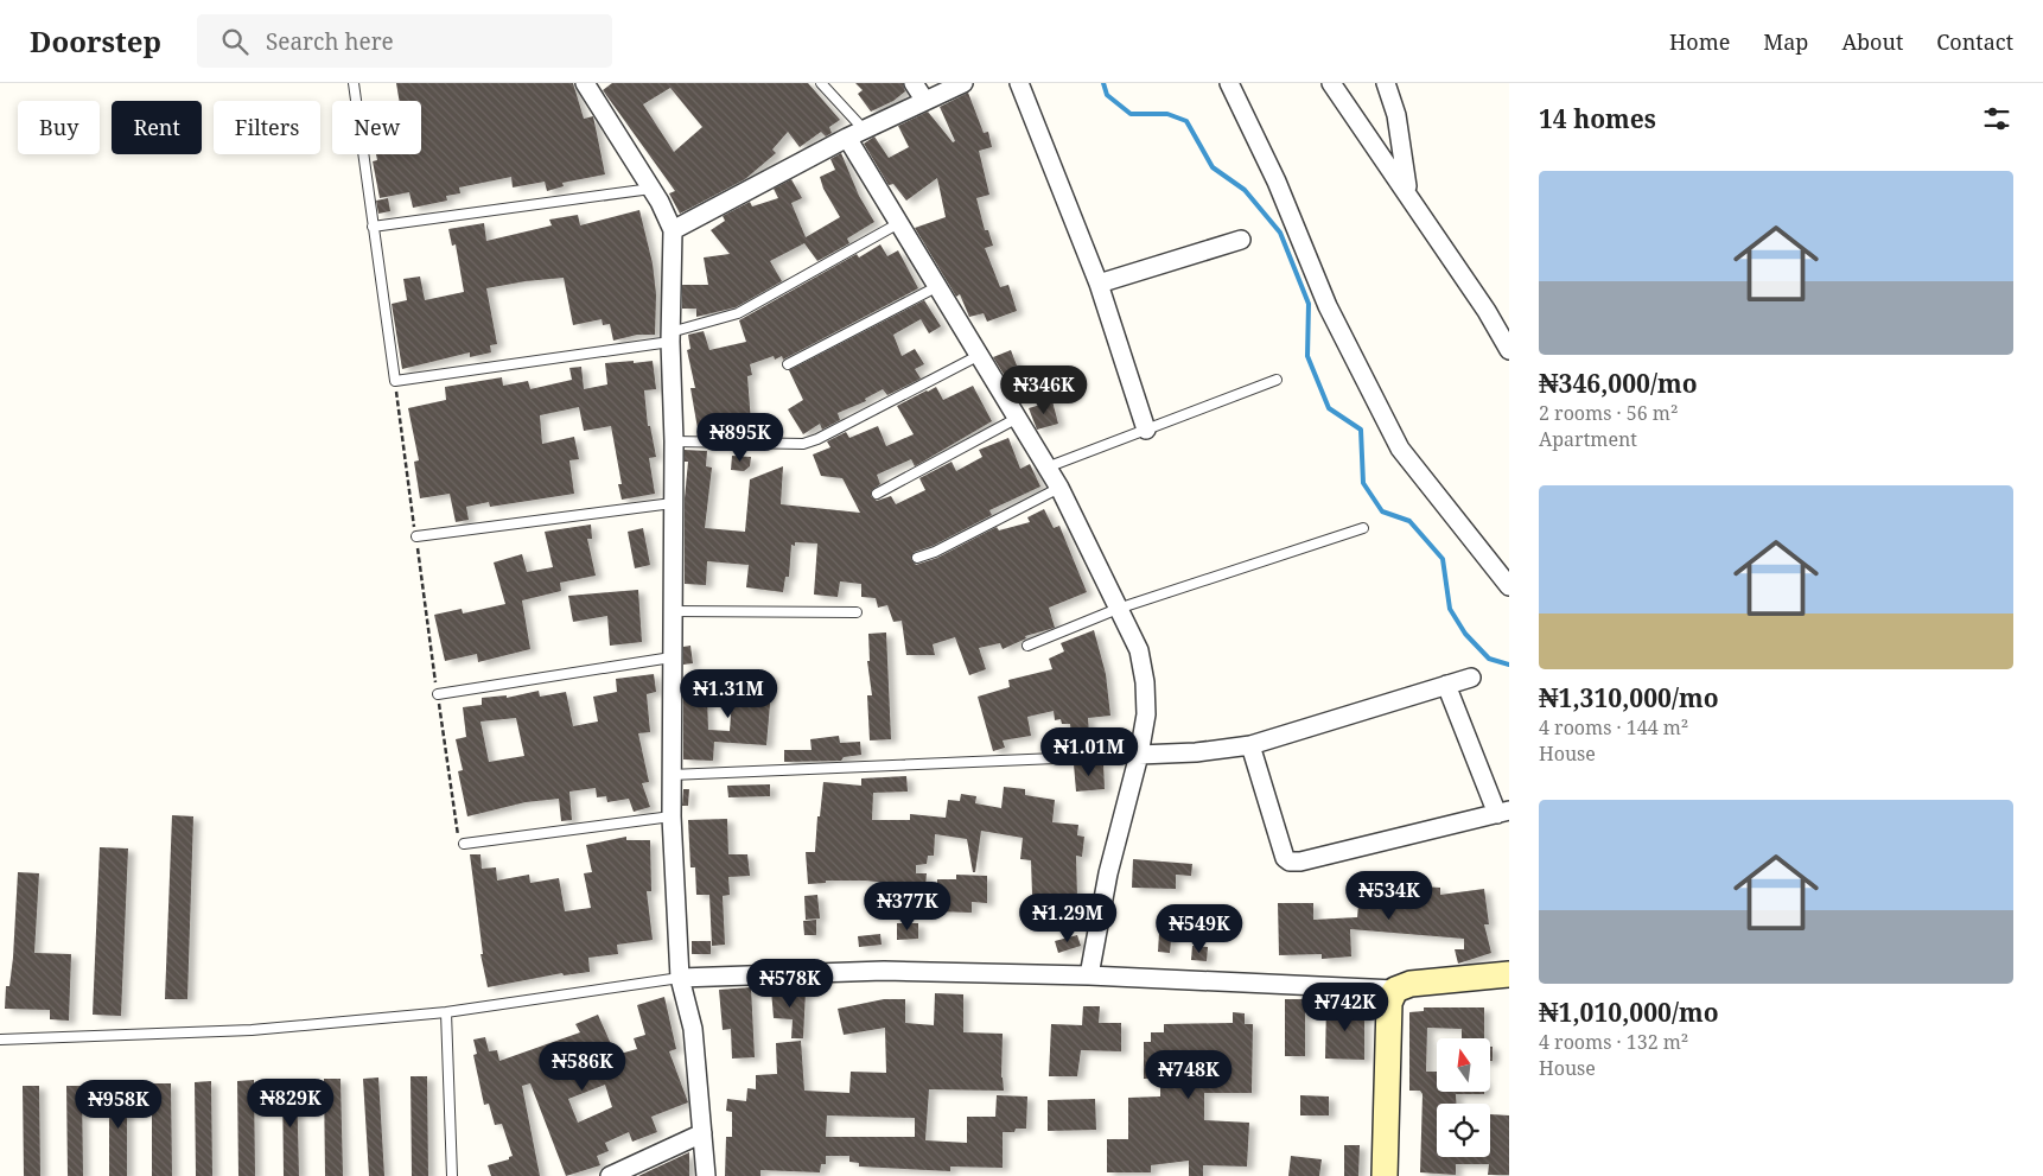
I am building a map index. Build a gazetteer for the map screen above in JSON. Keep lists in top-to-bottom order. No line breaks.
{"north":"top","page":{"header":"Doorstep","search":"Search here","nav":["Home","Map","About","Contact"],"heading":"14 homes","chip":["Buy","Rent","Filters","New"],"list":[{"name":"₦346,000/mo","note":"2 rooms · 56 m² · Apartment"},{"name":"₦1,310,000/mo","note":"4 rooms · 144 m² · House"},{"name":"₦1,010,000/mo","note":"4 rooms · 132 m² · House"}],"price":["₦346K","₦895K","₦1.31M","₦1.01M","₦534K","₦377K","₦1.29M","₦549K","₦578K","₦742K","₦586K","₦748K","₦829K","₦958K"]}}
